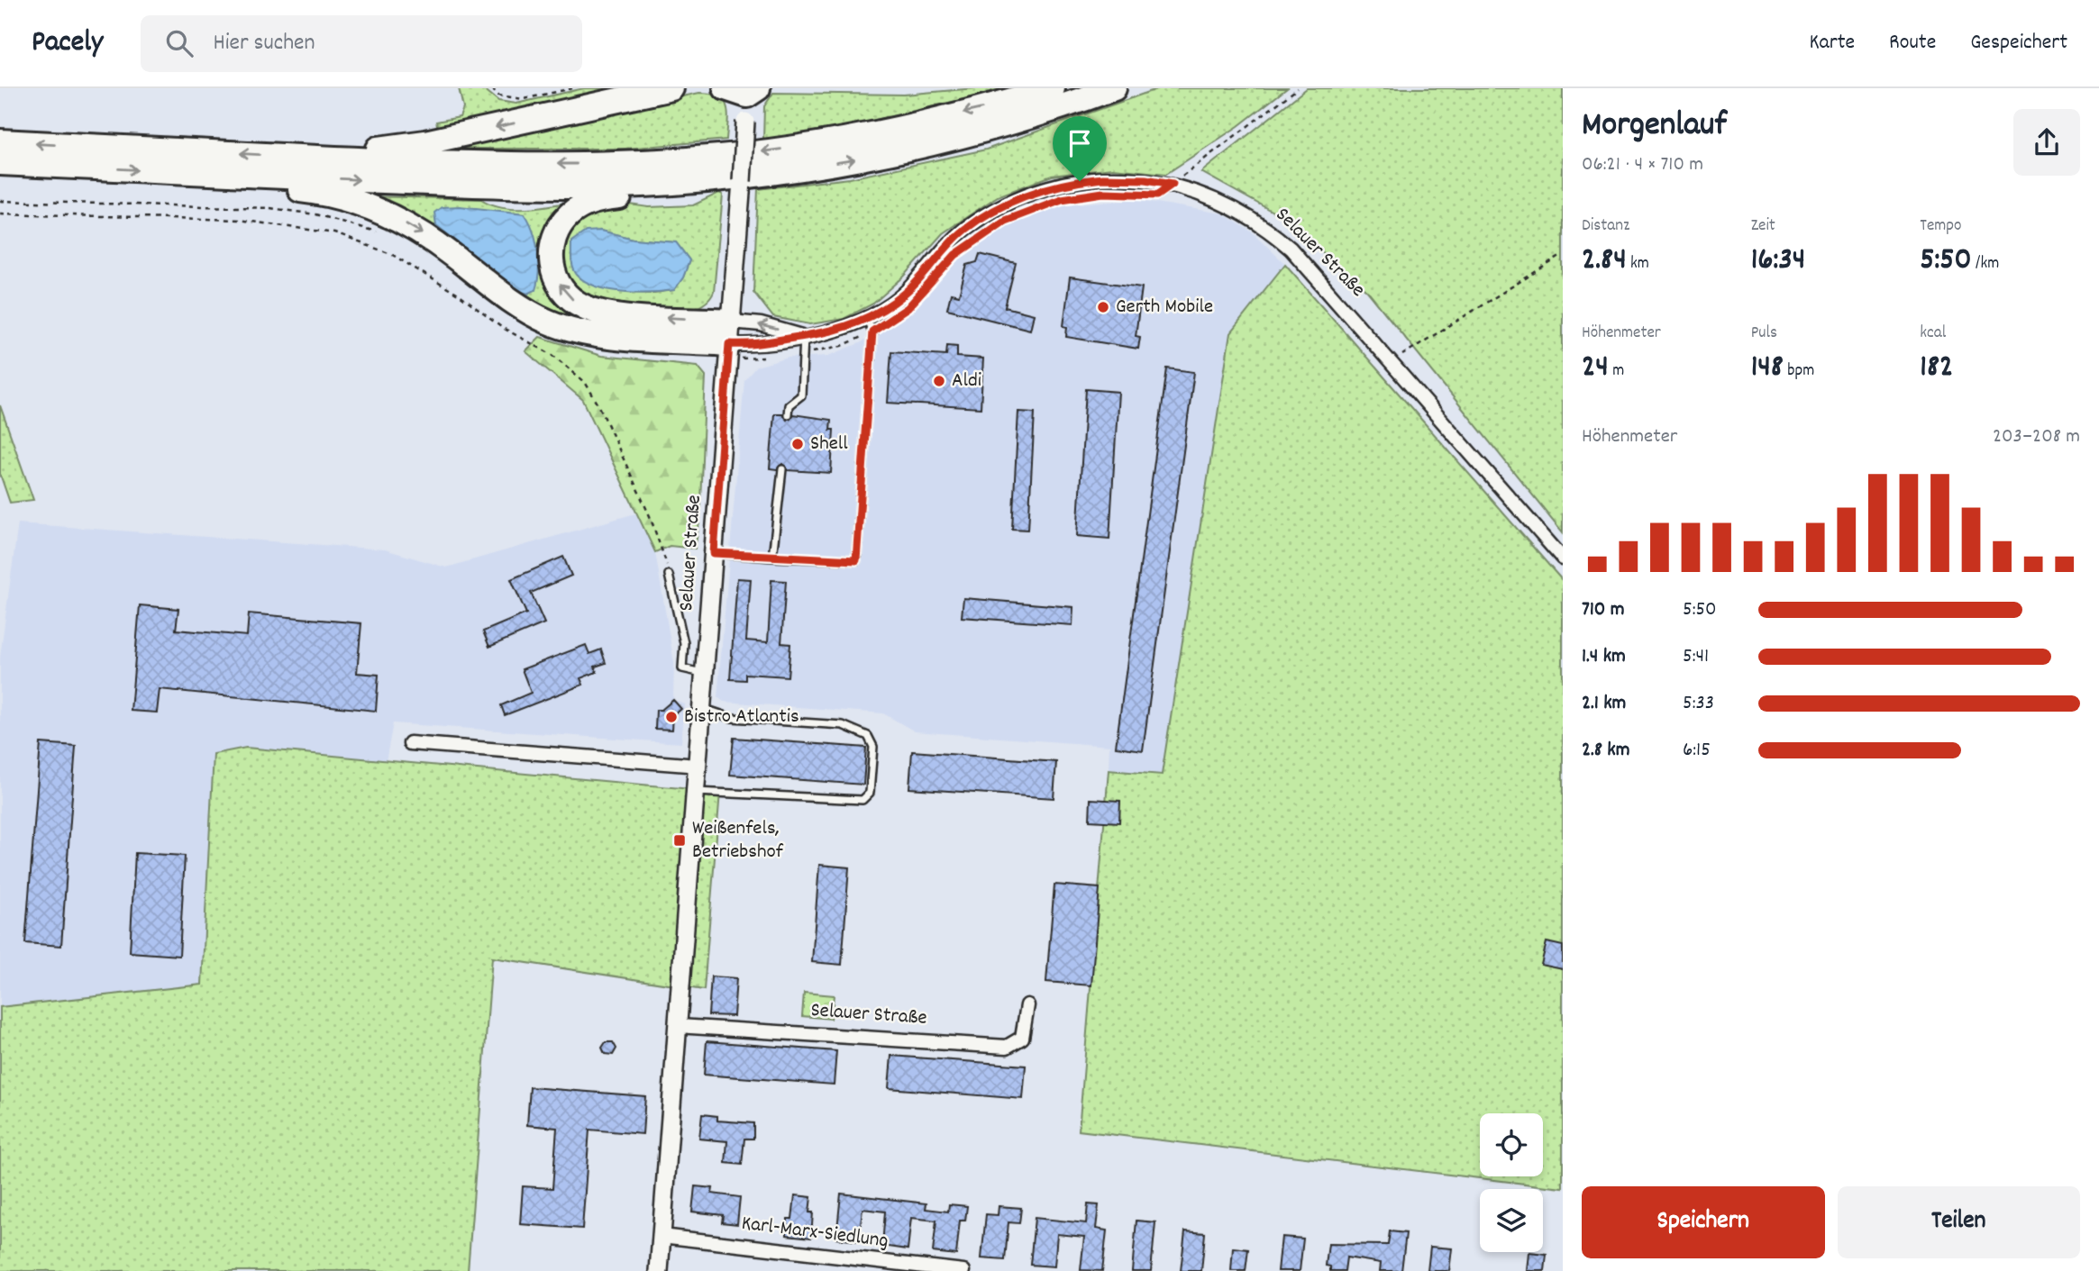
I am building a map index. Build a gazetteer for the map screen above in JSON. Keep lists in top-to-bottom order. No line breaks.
{"streets":{"main road":["Selauer Straße"],"street":["Karl-Marx-Siedlung"]},"crossings":[["Selauer Straße","Karl-Marx-Siedlung"]],"places":{"other":["Gerth Mobile","Aldi","Shell","Bistro Atlantis"],"transit":["Weißenfels, Betriebshof"]},"page":{"header":"Pacely","search":"Hier suchen","nav":["Karte","Route","Gespeichert"],"heading":["Morgenlauf","06:21 · 4 × 710 m"],"stats":[["Distanz","2.84 km"],["Zeit","16:34"],["Tempo","5:50 /km"],["Höhenmeter","24 m"],["Puls","148 bpm"],["kcal","182"]],"chart":["Höhenmeter","203–208 m"],"list":[{"name":"710 m","note":"5:50"},{"name":"1.4 km","note":"5:41"},{"name":"2.1 km","note":"5:33"},{"name":"2.8 km","note":"6:15"}],"buttons":["Speichern","Teilen"]}}
